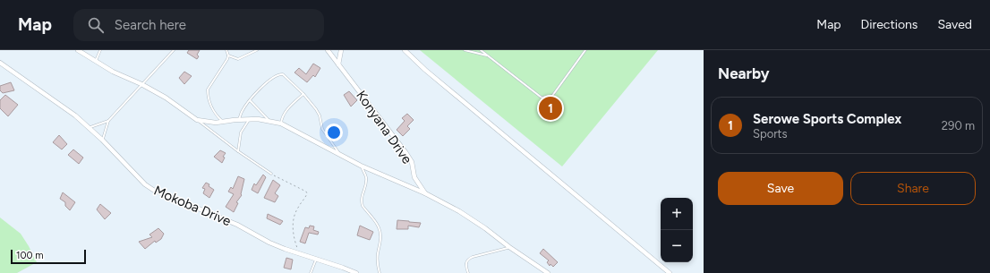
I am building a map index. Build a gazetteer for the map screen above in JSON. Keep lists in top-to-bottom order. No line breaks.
{"streets":{"street":["Konyana Drive","Mokoba Drive"]},"scale_bar":"100 m","page":{"header":"Map","search":"Search here","nav":["Map","Directions","Saved"],"heading":"Nearby","pins":"1","list":[{"mark":"1","name":"Serowe Sports Complex","note":"Sports","value":"290 m"}],"buttons":["Save","Share"],"map_buttons":["+","−"],"scale":"100 m"}}
